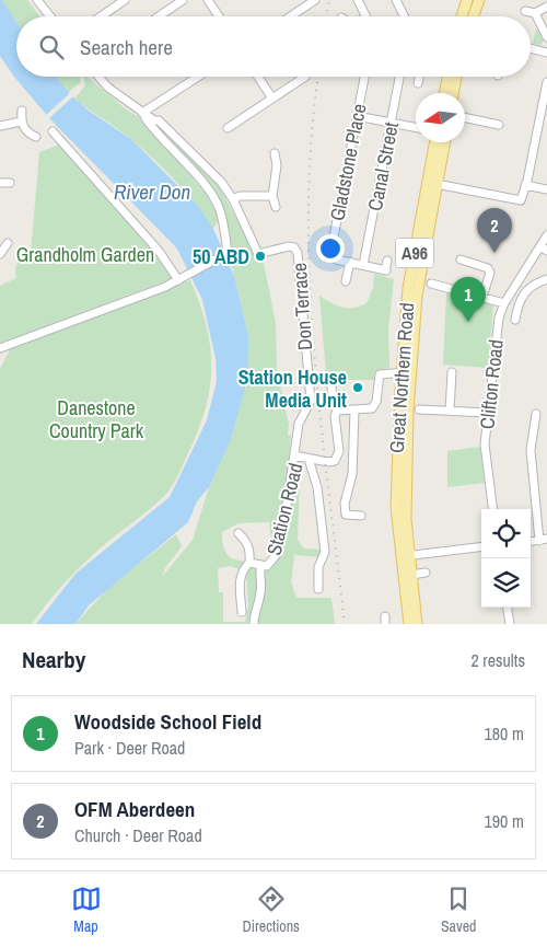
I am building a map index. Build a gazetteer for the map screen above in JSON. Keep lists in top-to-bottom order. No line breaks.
{"streets":{"main road":["A96","Great Northern Road"],"street":["Gladstone Place","Canal Street","Don Terrace","Clifton Road","Station Road"]},"crossings":[["A96","Great Northern Road"],["Don Terrace","Station Road"]],"water":["River Don"],"parks":["Grandholm Garden","Danestone Country Park"],"places":["50 ABD","Station House Media Unit"],"north":"left","page":{"search":"Search here","pins":["2","1"],"heading":["Nearby","2 results"],"list":[{"mark":"1","name":"Woodside School Field","note":"Park · Deer Road","value":"180 m"},{"mark":"2","name":"OFM Aberdeen","note":"Church · Deer Road","value":"190 m"}],"nav":["Map","Directions","Saved"]}}
